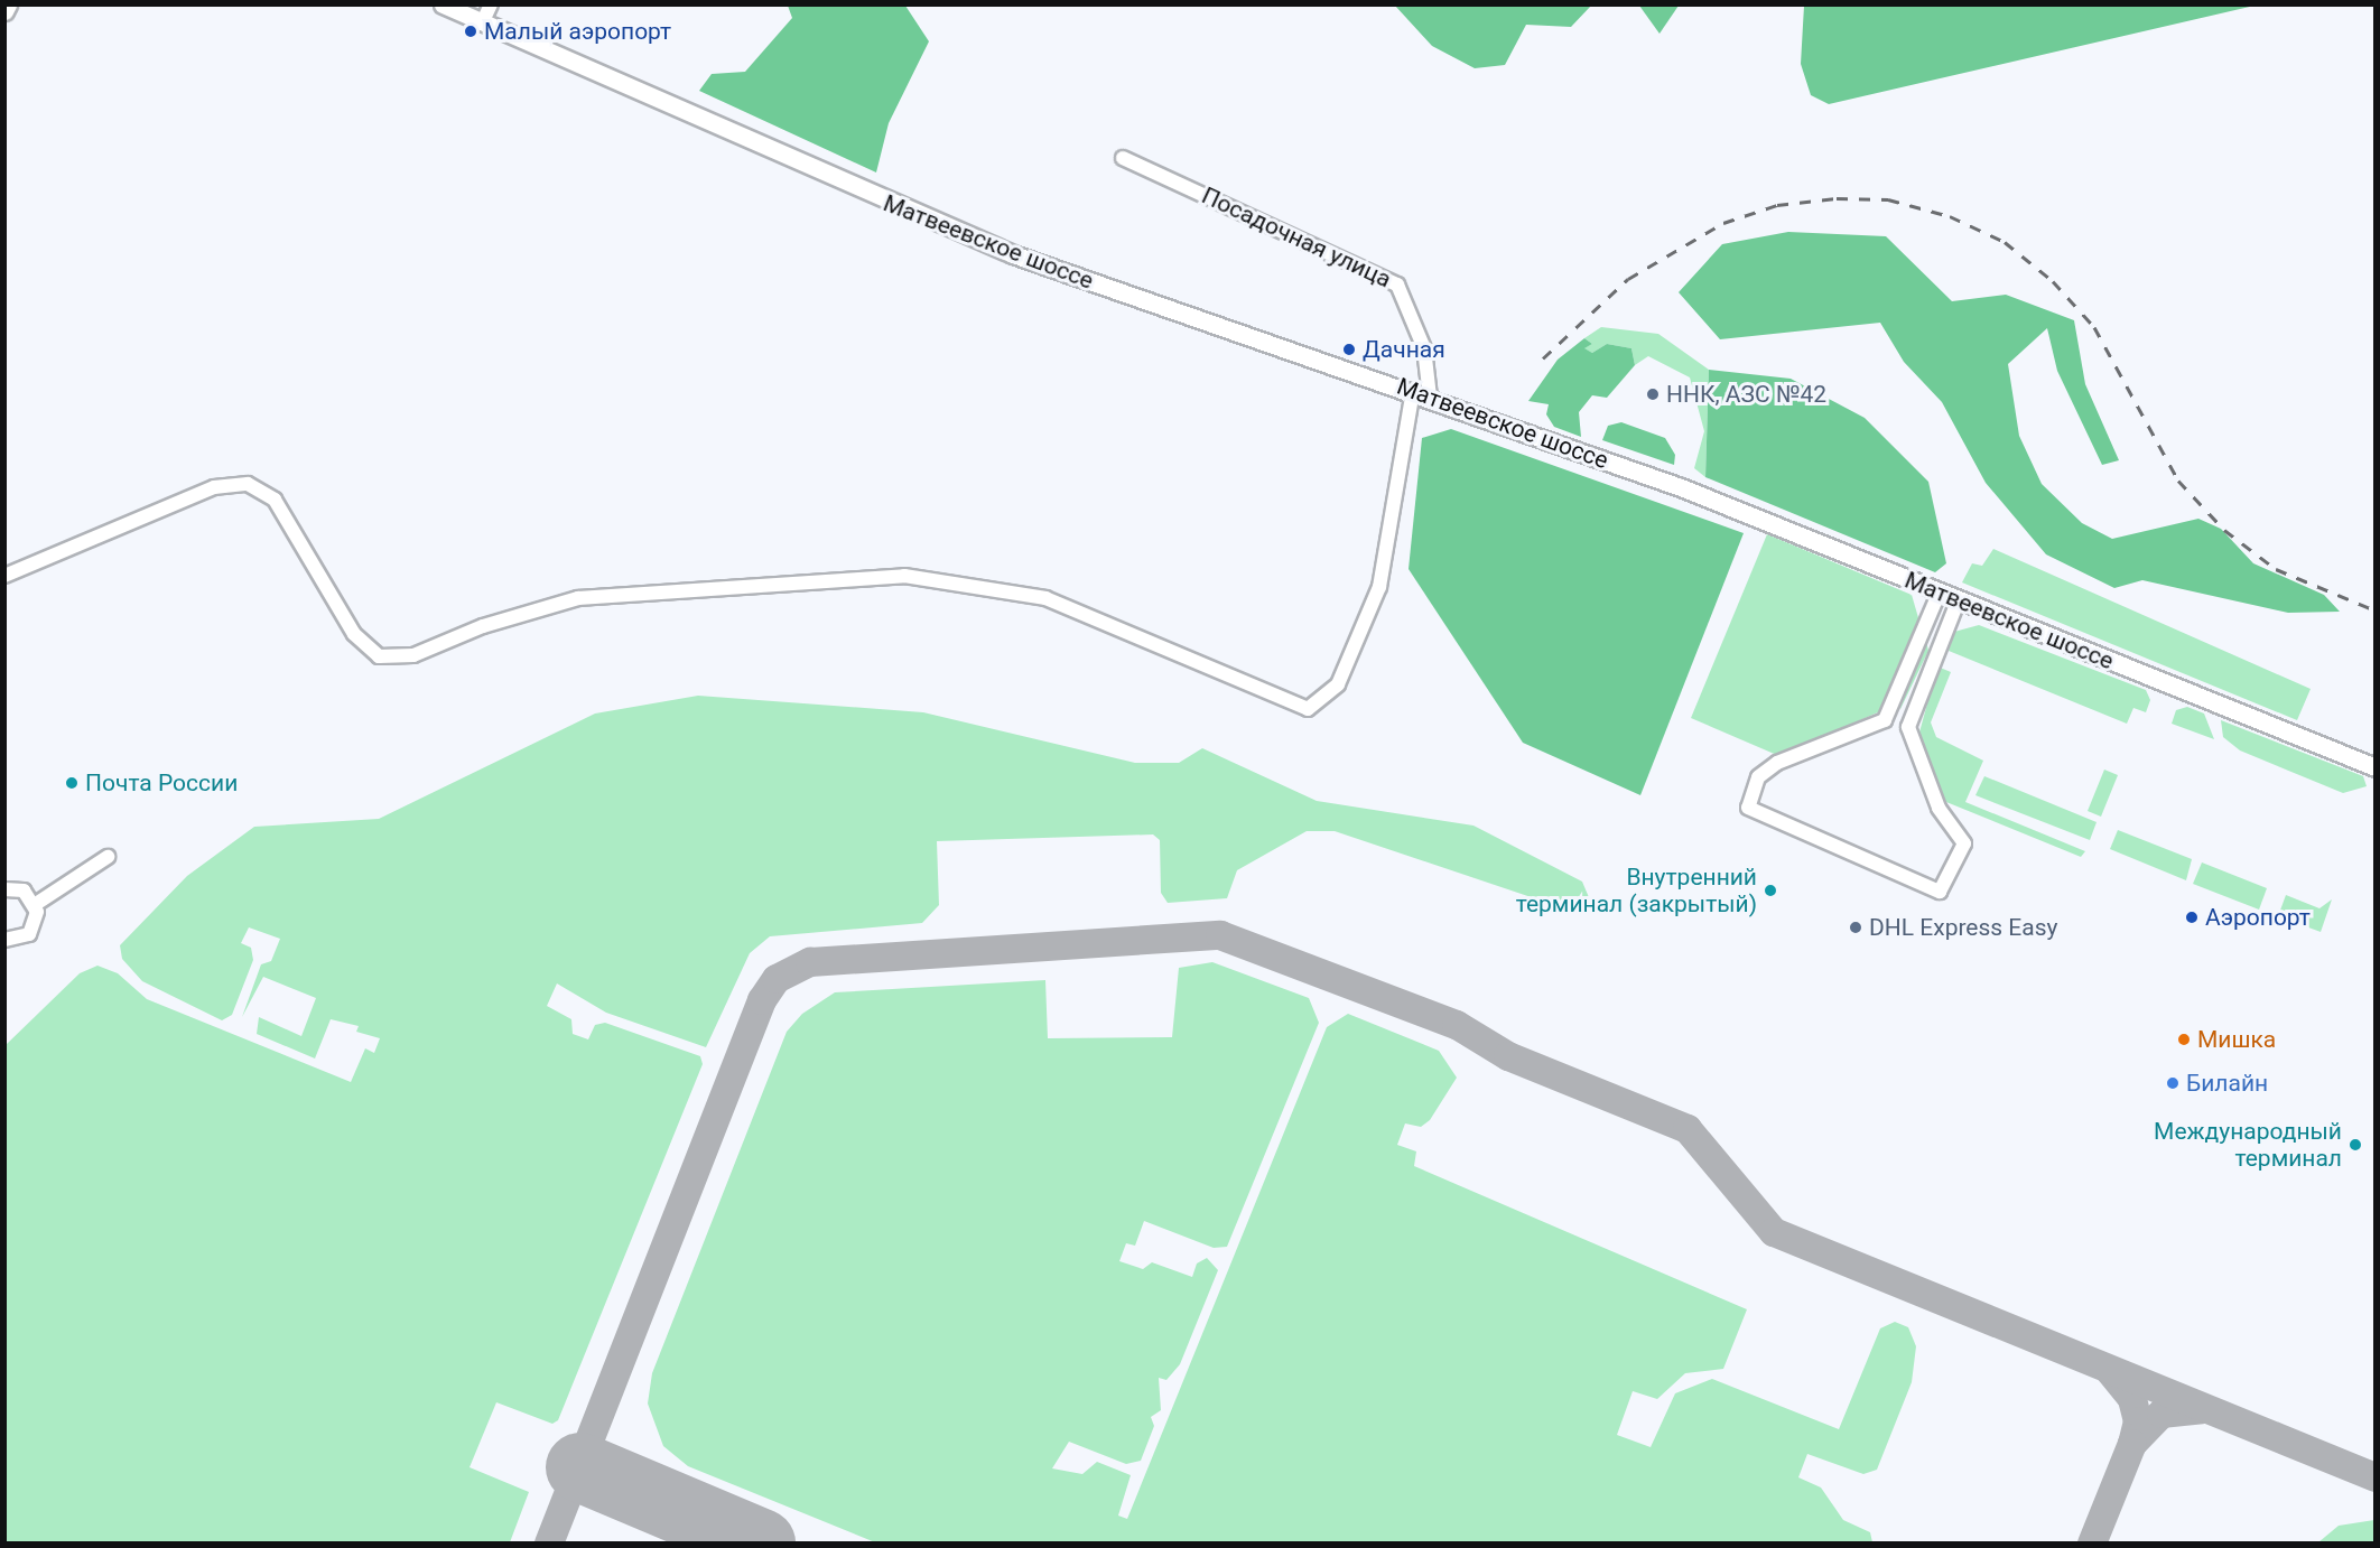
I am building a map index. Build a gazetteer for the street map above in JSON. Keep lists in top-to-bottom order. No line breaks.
{"streets":{"main road":["Матвеевское шоссе"],"street":["Посадочная улица"]},"crossings":[["Посадочная улица","Матвеевское шоссе"]],"places":["Малый аэропорт","Дачная","ННК, АЗС №42","Почта России","Внутренний терминал (закрытый)","Аэропорт","DHL Express Easy","Мишка","Билайн","Международный терминал"]}
